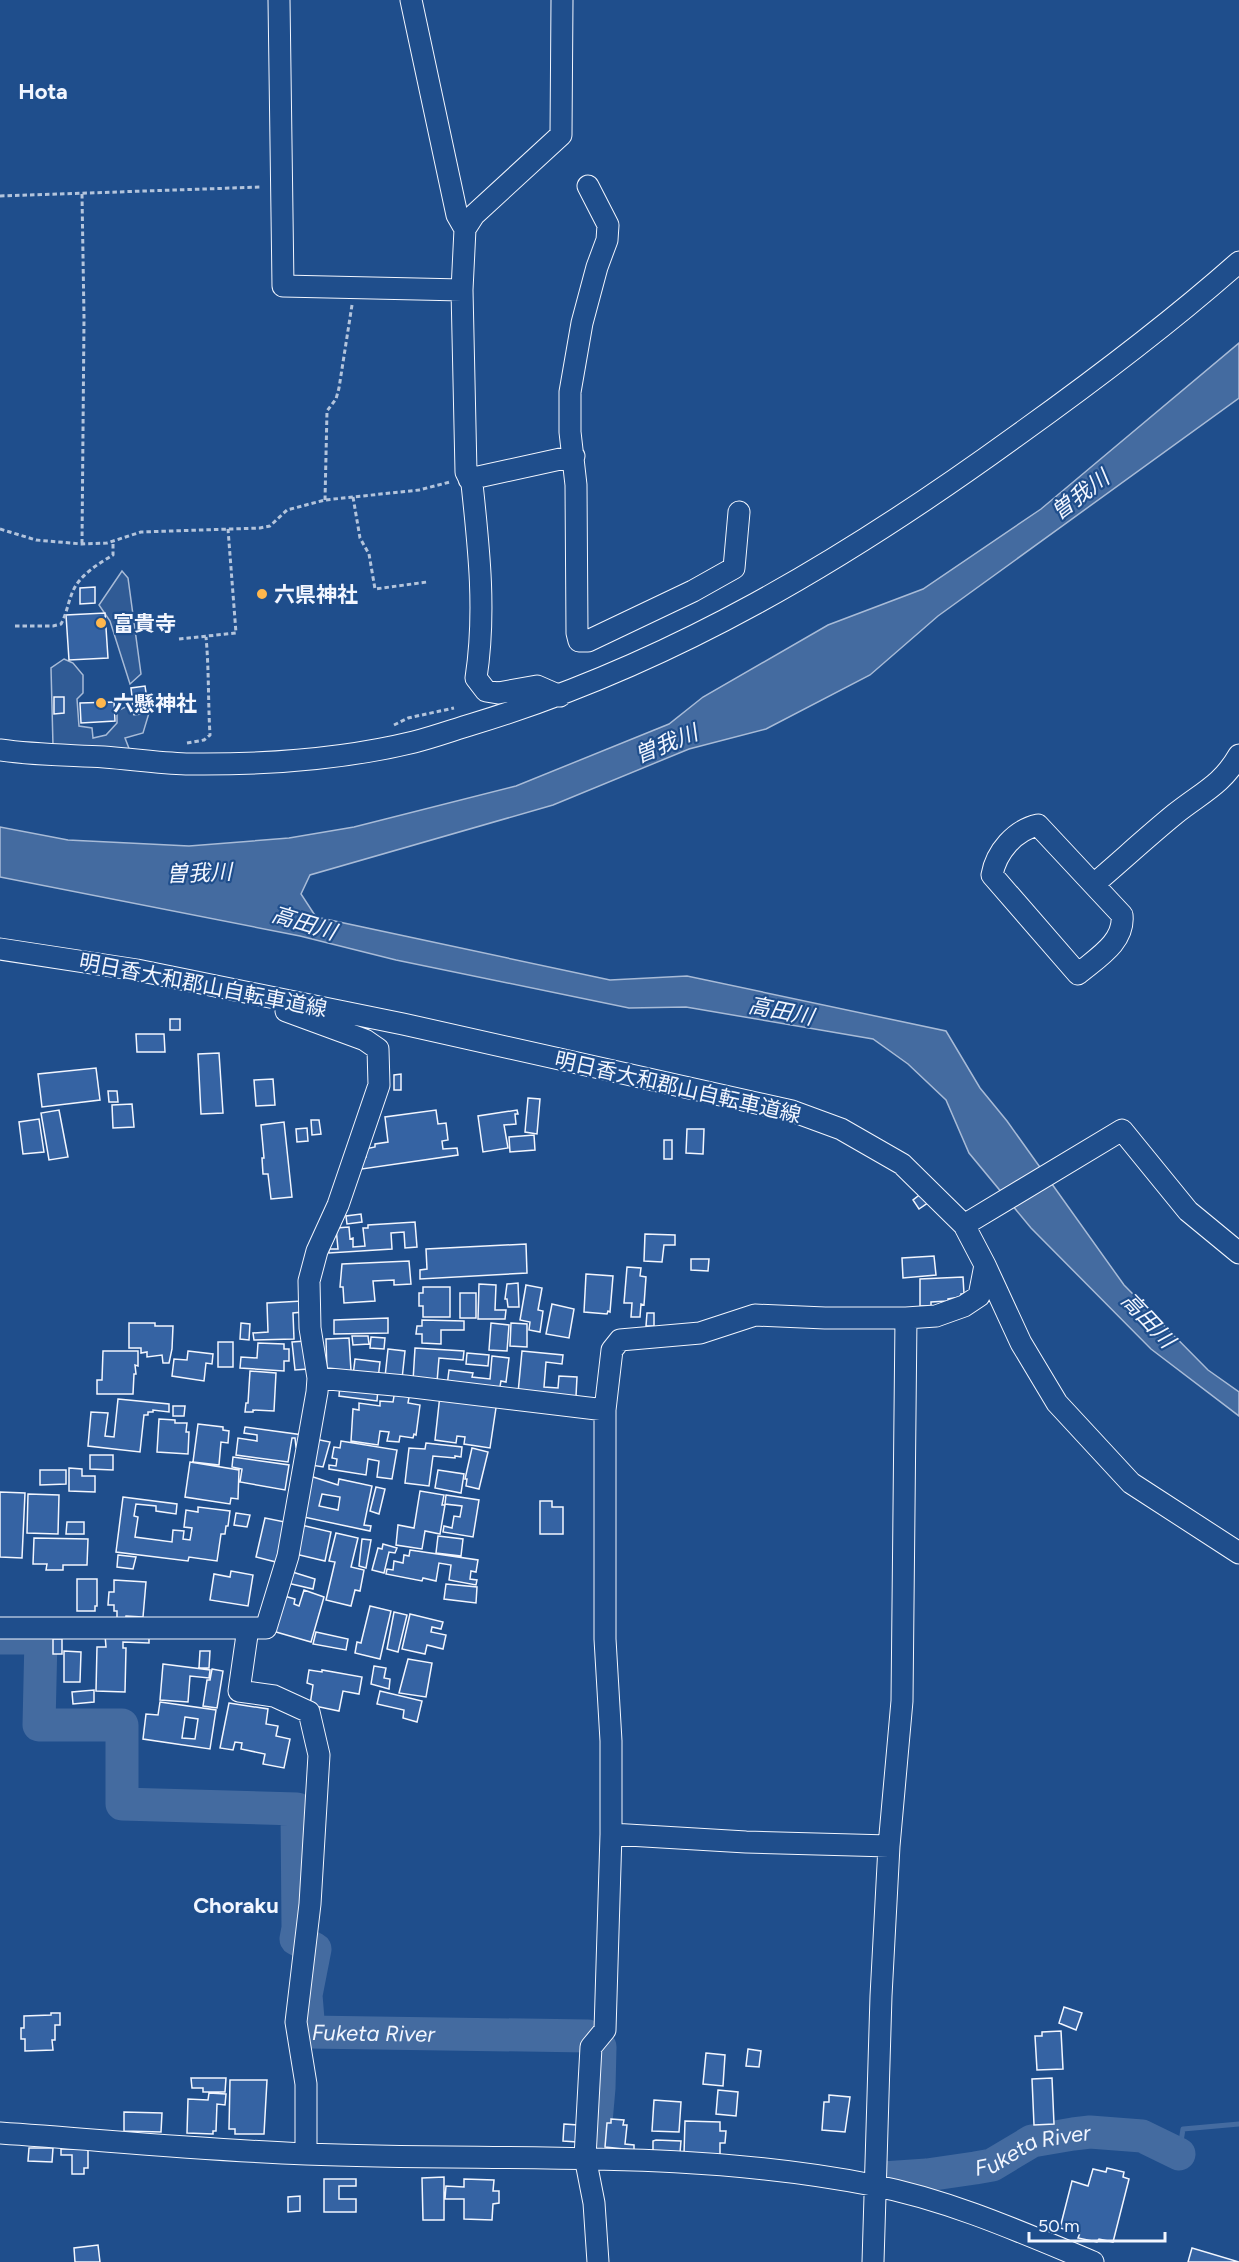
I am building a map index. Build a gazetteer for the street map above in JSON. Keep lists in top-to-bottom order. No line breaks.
{"streets":{"street":["明日香大和郡山自転車道線"]},"districts":["Hota","Choraku"],"water":["曽我川","高田川","Fuketa River"],"places":["六県神社","富貴寺","六懸神社"],"scale_bar":"50 m"}
